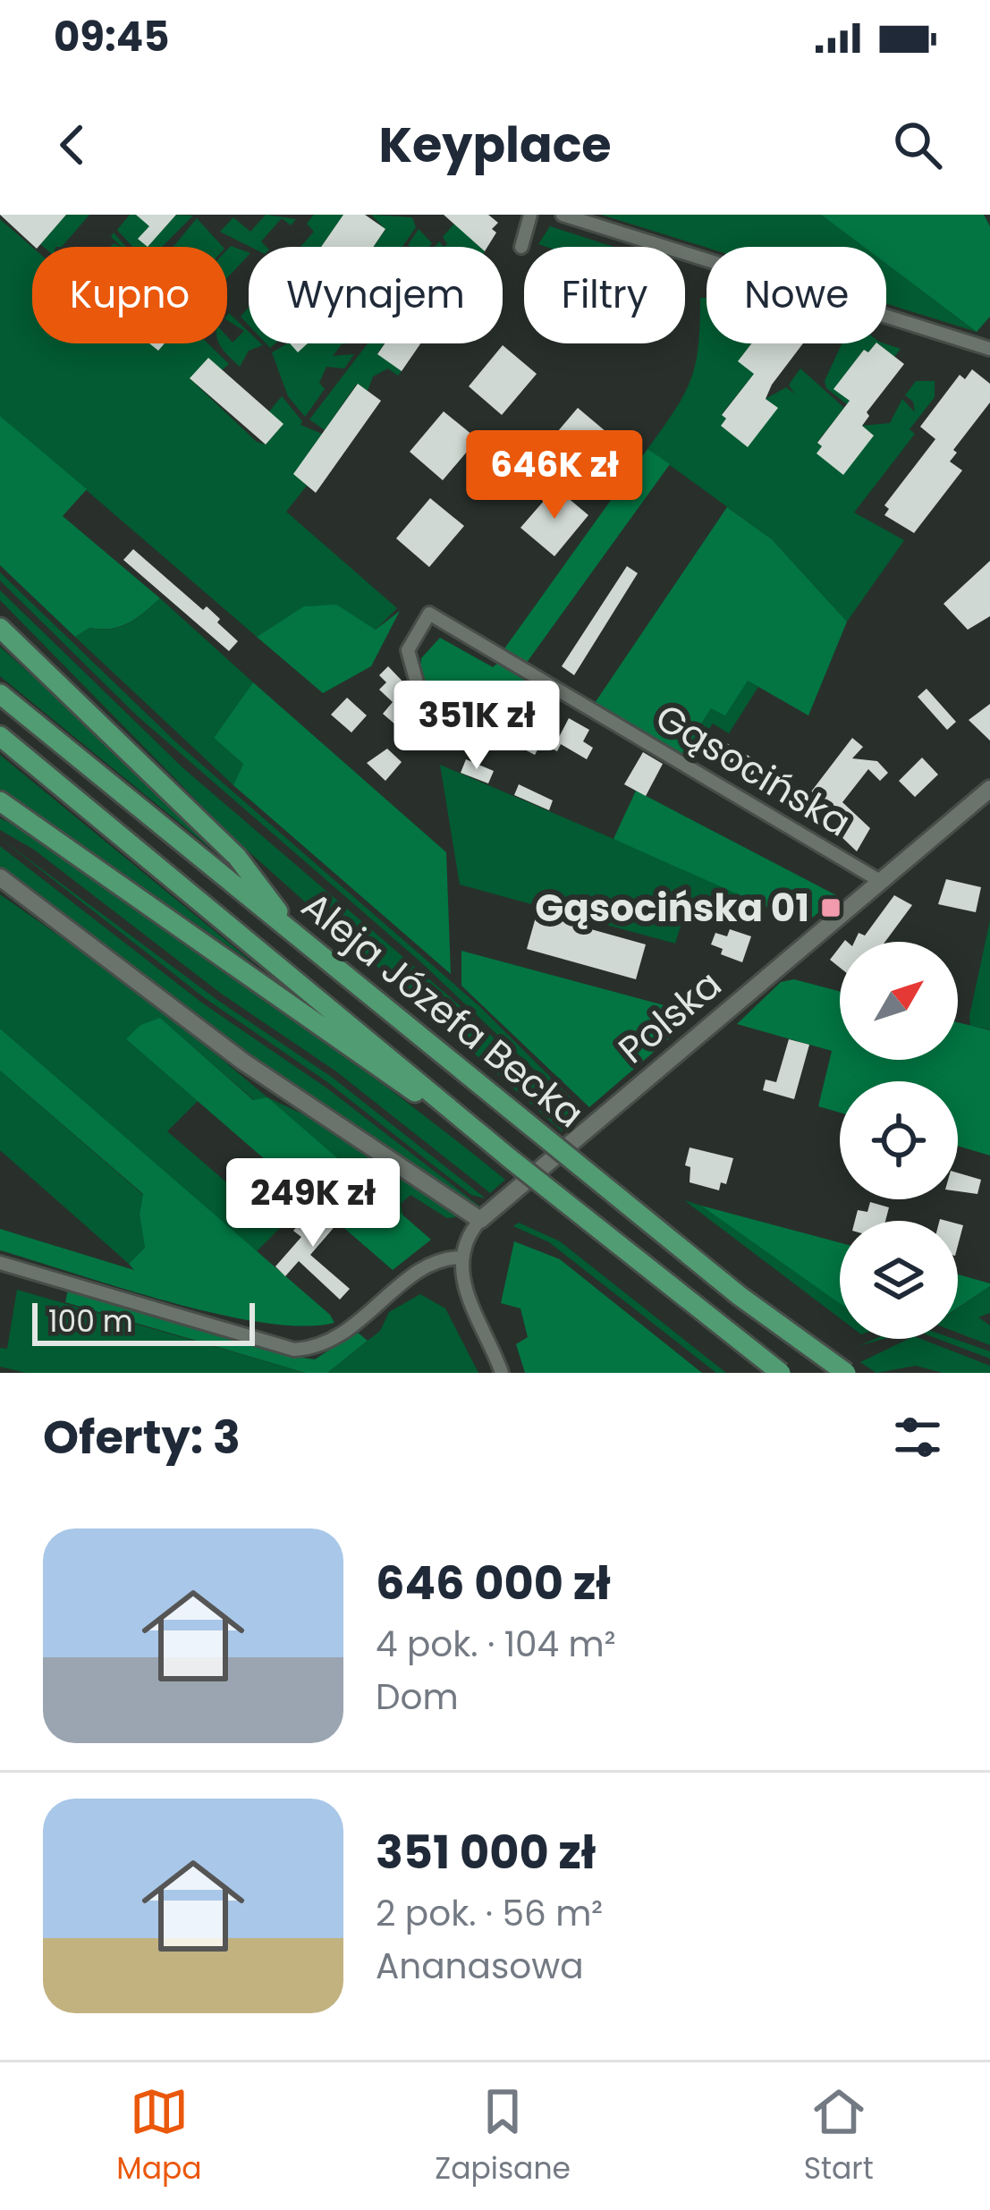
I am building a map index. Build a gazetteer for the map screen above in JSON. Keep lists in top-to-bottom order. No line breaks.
{"streets":{"main road":["Aleja Józefa Becka"],"street":["Gąsocińska","Polska"]},"crossings":[["Gąsocińska","Polska"]],"places":{"transit":["Gąsocińska 01"]},"scale_bar":"100 m","north":"top right","page":{"status":"09:45","header":"Keyplace","chip":["Kupno","Wynajem","Filtry","Nowe"],"price":["646K zł","351K zł","249K zł"],"scale":"100 m","heading":"Oferty: 3","list":[{"name":"646 000 zł","note":"4 pok. · 104 m² · Dom"},{"name":"351 000 zł","note":"2 pok. · 56 m² · Ananasowa"}],"tabs":["Mapa","Zapisane","Start"]}}
